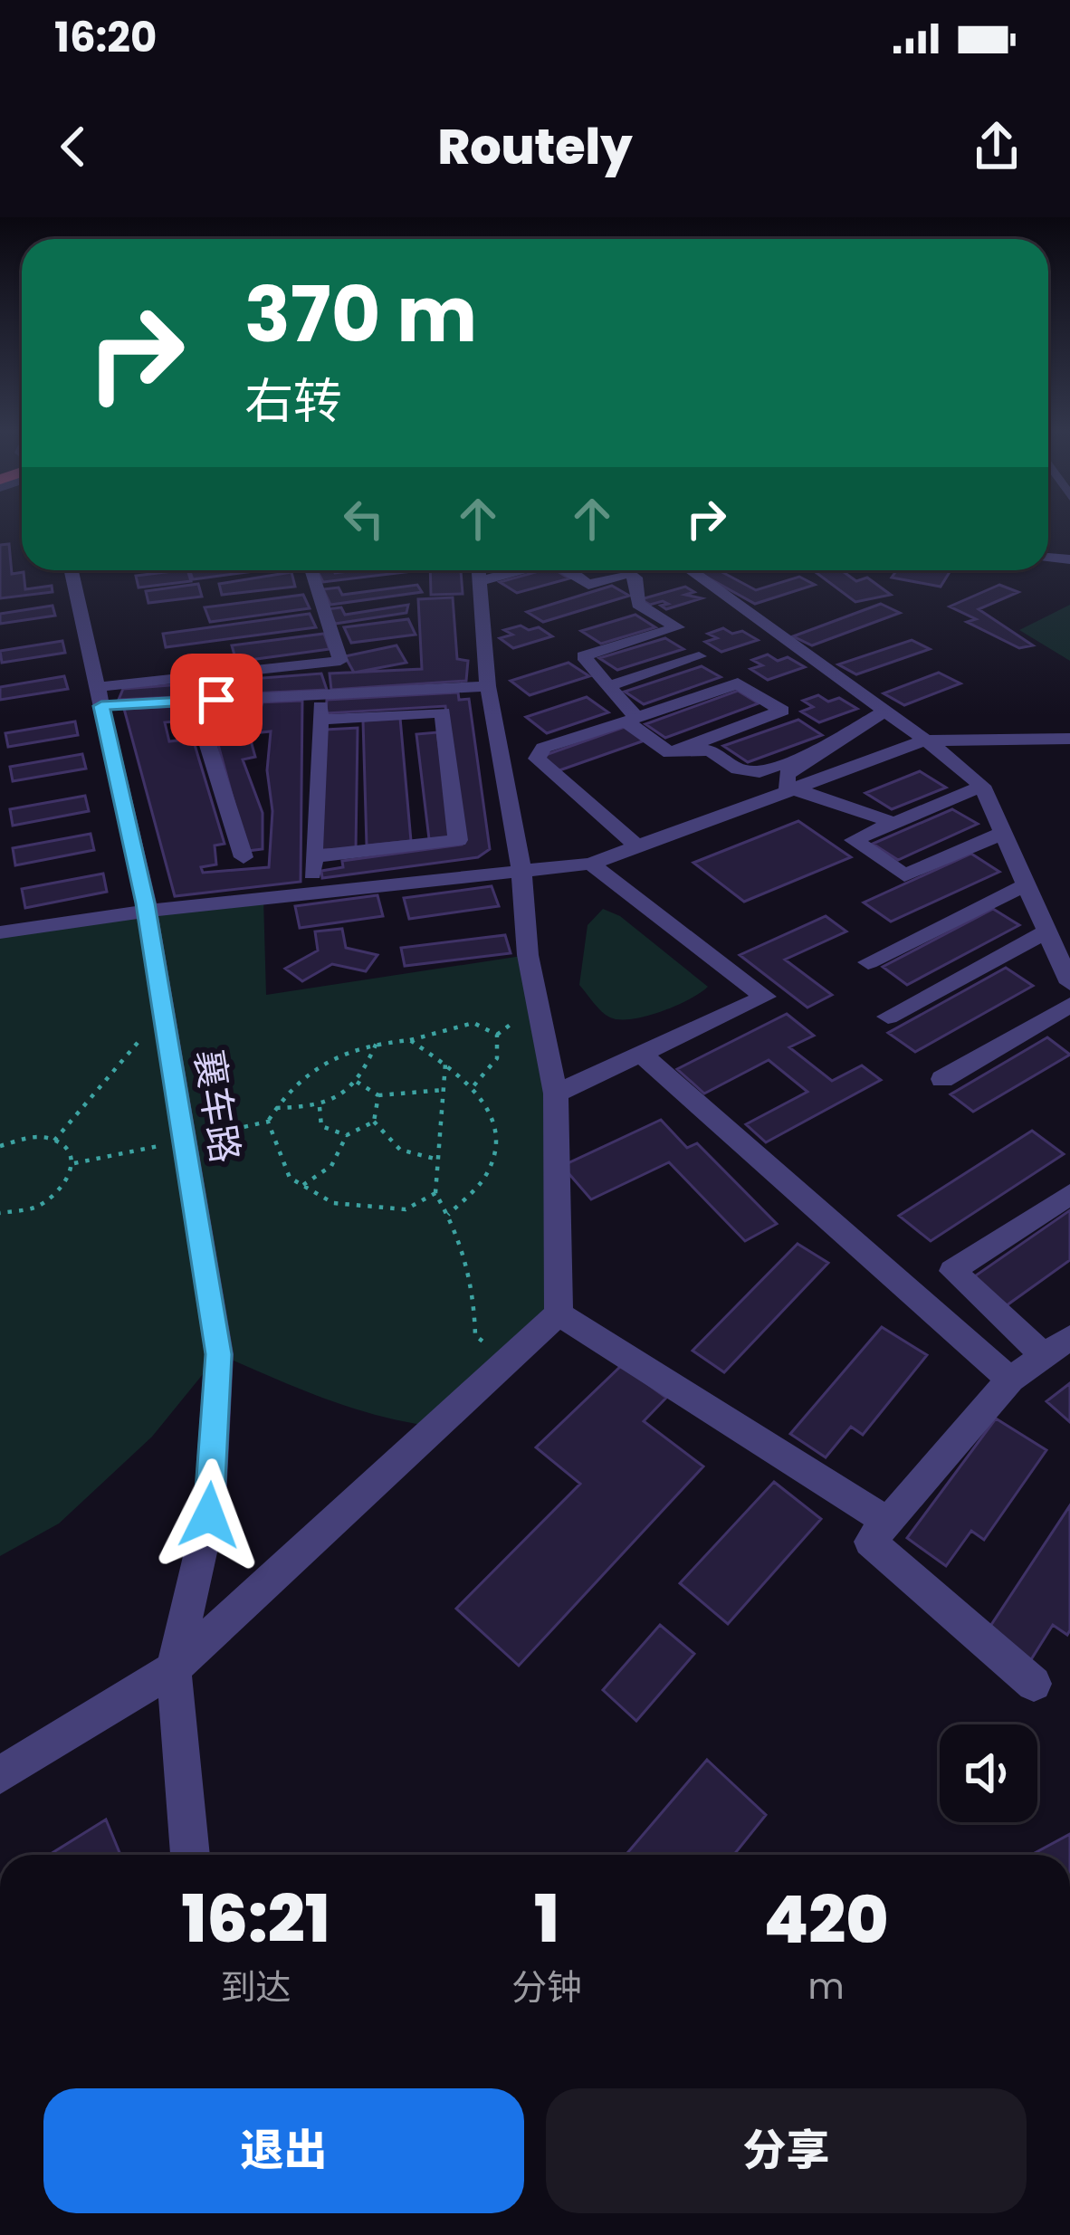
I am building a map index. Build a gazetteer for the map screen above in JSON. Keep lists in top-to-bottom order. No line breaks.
{"streets":{"street":["襄车路"]},"page":{"status":"16:20","header":"Routely","turn":["370 m","右转"],"eta":["16:21","到达","1","分钟","420","m"],"buttons":["退出","分享"]}}
